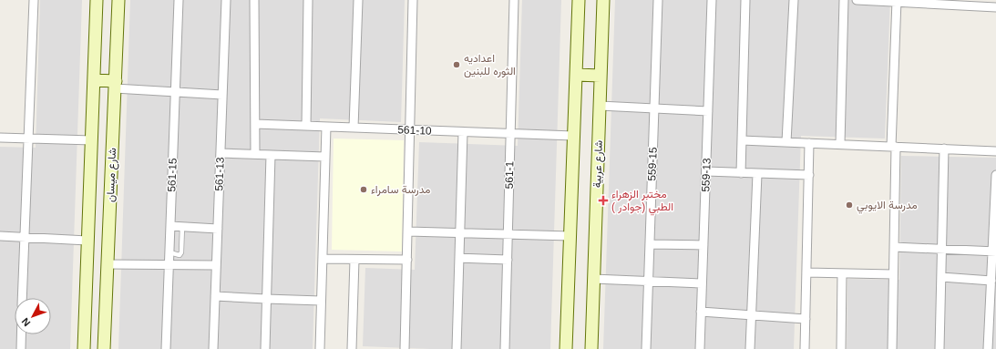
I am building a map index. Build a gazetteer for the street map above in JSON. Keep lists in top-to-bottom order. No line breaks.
{"streets":{"main road":["شارع عربية","شارع ميسان"],"street":["561-10","559-15","561-13","561-15","561-1","559-13"]},"crossings":[["561-10","561-1"]],"places":{"other":["اعداديه الثوره للبنين","مدرسة سامراء","مدرسة الايوبي"],"health":["مختبر الزهراء الطبي (جوادر )"]},"north":"bottom left"}
